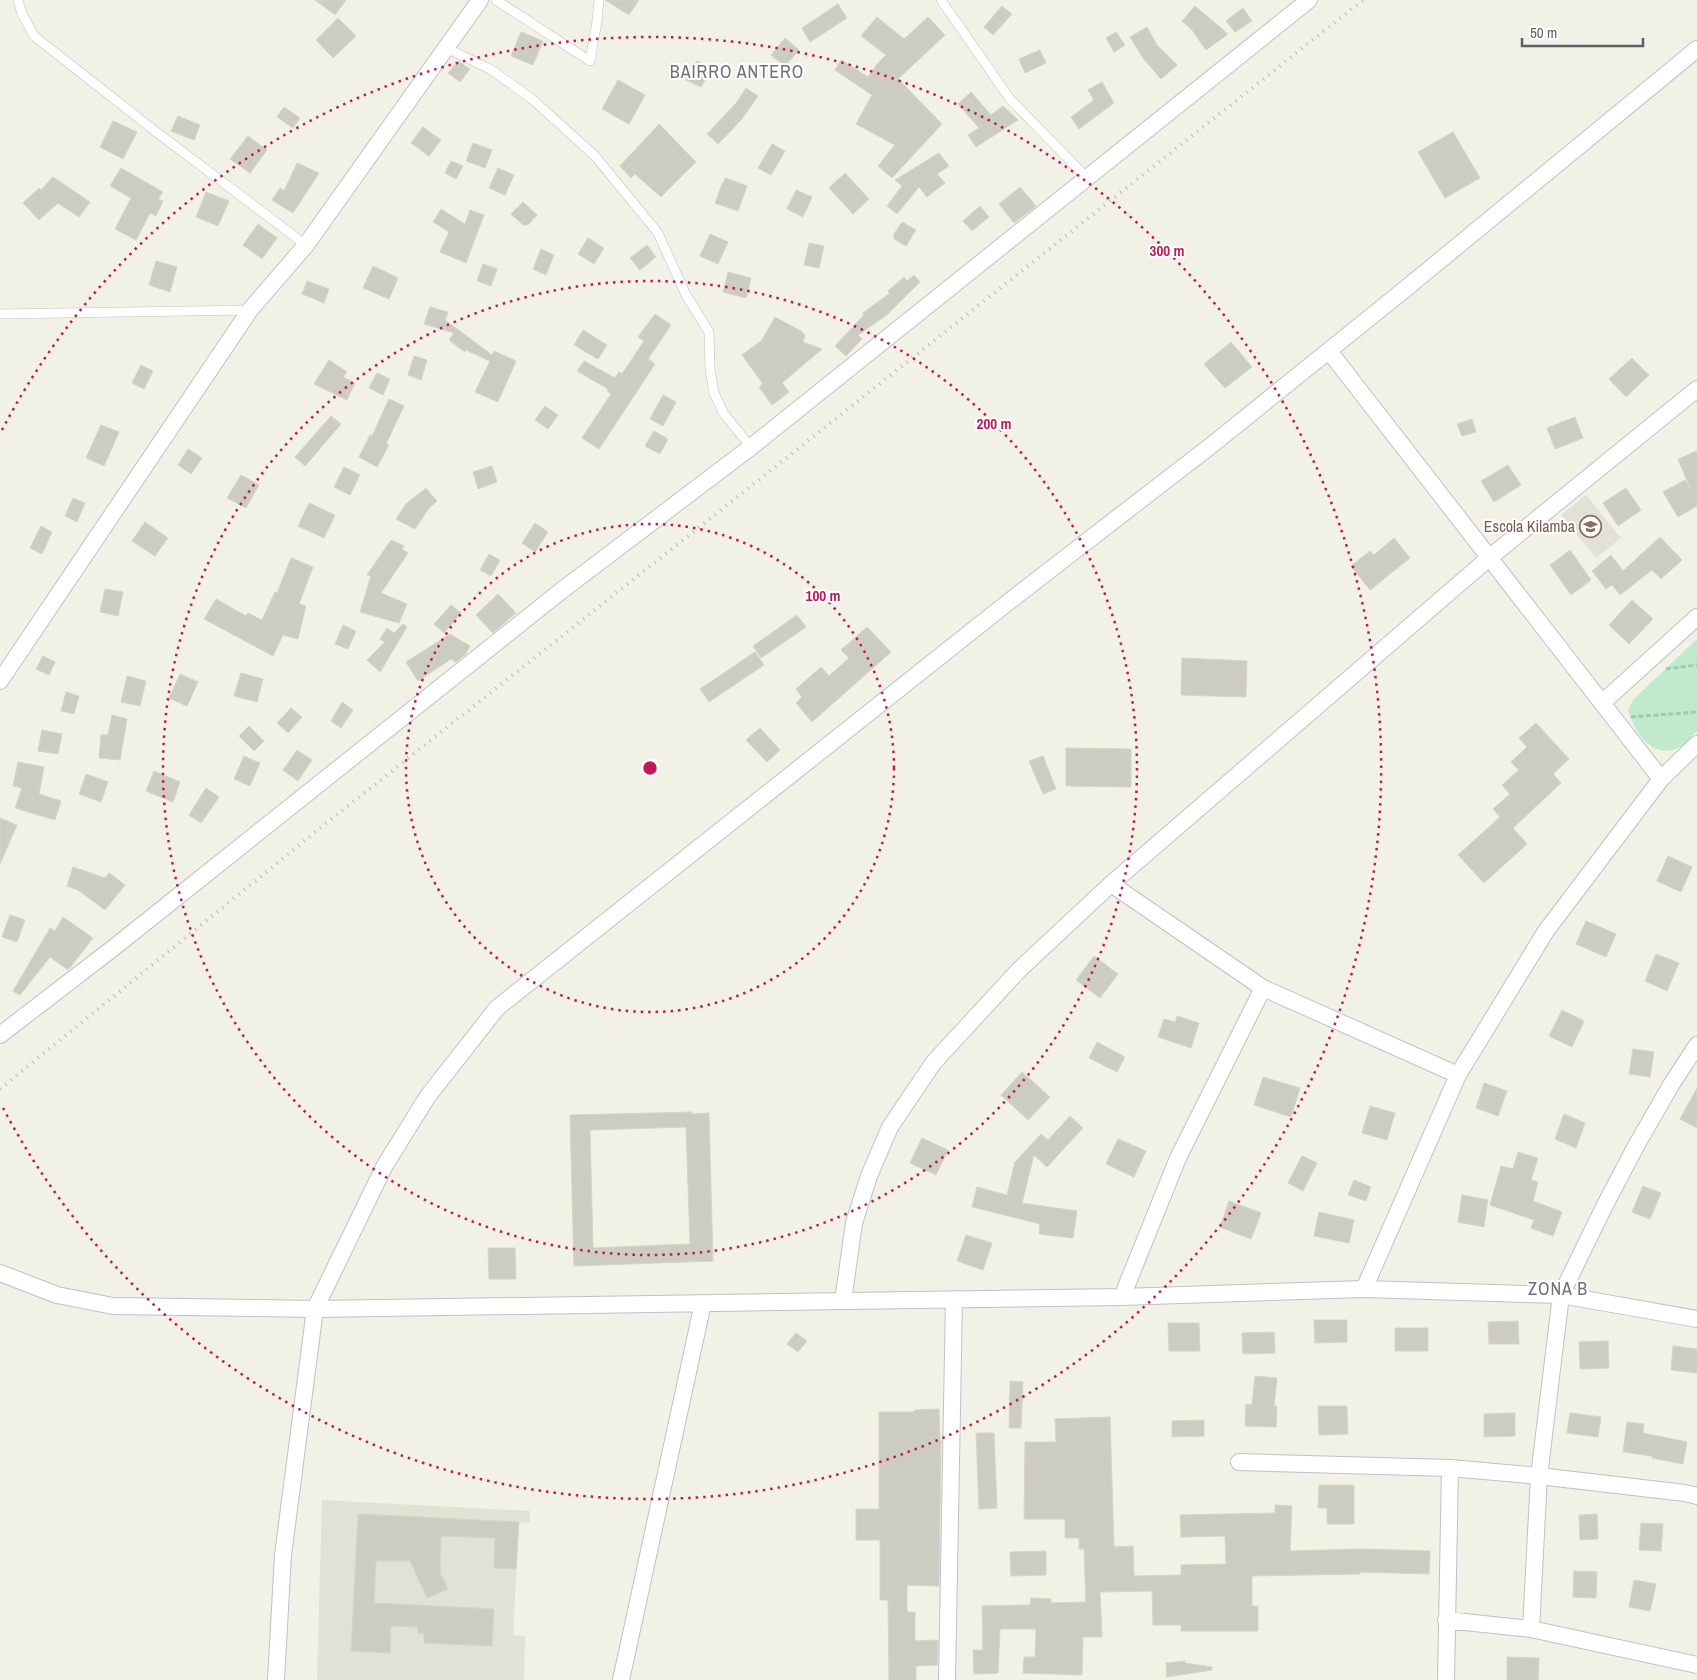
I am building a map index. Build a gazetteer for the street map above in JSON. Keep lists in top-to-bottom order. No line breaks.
{"districts":["BAIRRO ANTERO","ZONA B"],"places":{"school or university":["Escola Kilamba"]},"scale_bar":"50 m","rings":["300 m","200 m","100 m"]}
